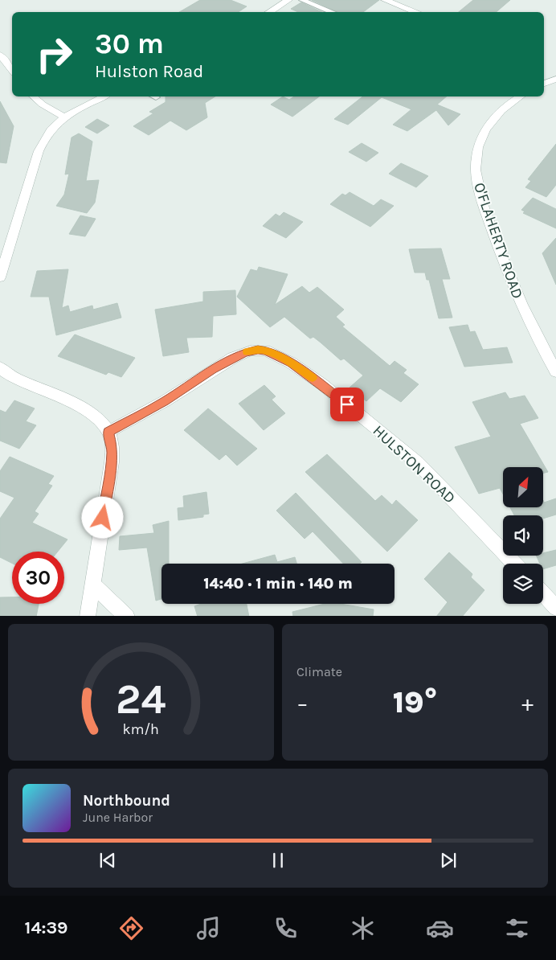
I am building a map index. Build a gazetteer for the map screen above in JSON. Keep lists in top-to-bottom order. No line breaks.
{"streets":{"street":["O'FLAHERTY ROAD","HULSTON ROAD"]},"north":"top right","page":{"turn":["30 m","Hulston Road"],"limit":"30","trip":"14:40 · 1 min · 140 m","tile":"Climate","heat":["−","19°","+"],"song":["Northbound","June Harbor"],"tabs":"14:39","gauge":["24","km/h"]}}
